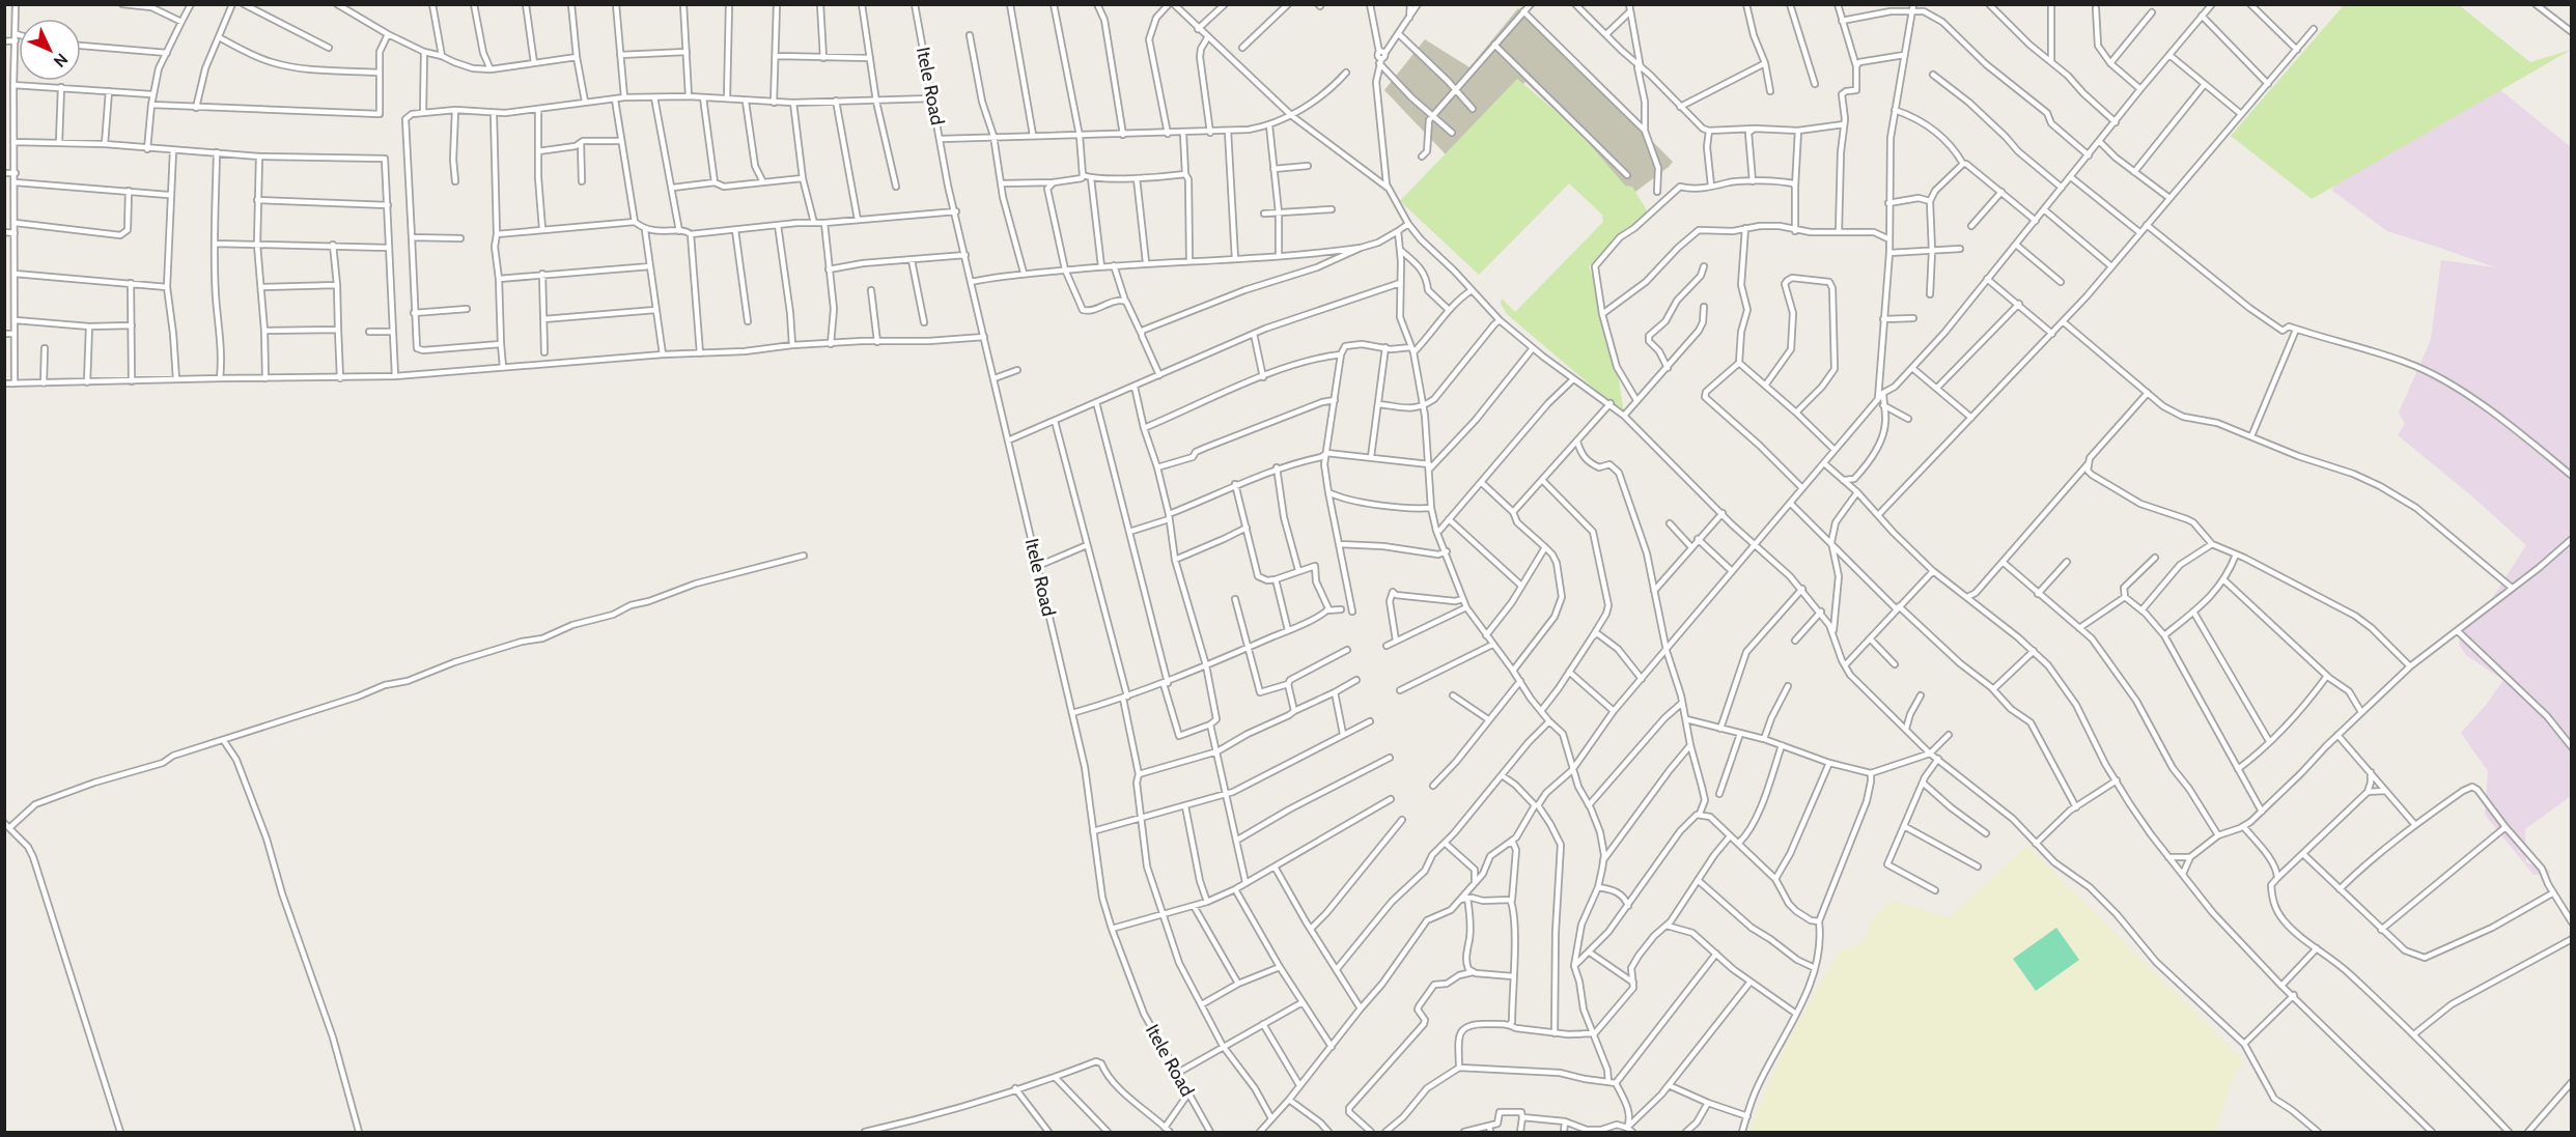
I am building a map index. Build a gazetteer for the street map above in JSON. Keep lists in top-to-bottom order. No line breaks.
{"streets":{"street":["Itele Road"]},"north":"bottom right"}
